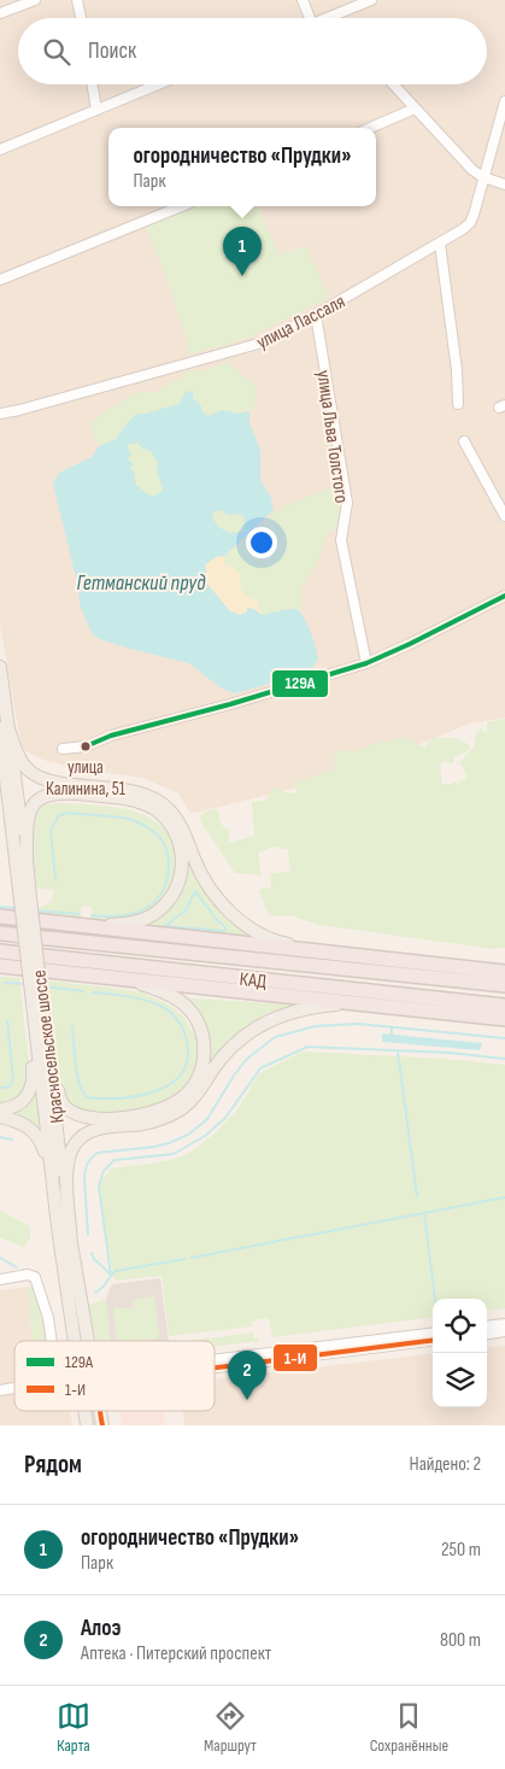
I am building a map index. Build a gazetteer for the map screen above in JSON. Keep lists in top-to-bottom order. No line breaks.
{"streets":{"highway":["КАД"],"main road":["Красносельское шоссе"],"street":["улица Лассаля","улица Льва Толстого"]},"crossings":[["улица Лассаля","улица Льва Толстого"]],"water":["Гетманский пруд"],"places":["улица Калинина, 51"],"lines":["transit line 129А","transit line 1-И"],"legend":["129А","1-И"],"page":{"search":"Поиск","popup":["огородничество «Прудки»","Парк"],"pins":["1","2"],"heading":["Рядом","Найдено: 2"],"list":[{"mark":"1","name":"огородничество «Прудки»","note":"Парк","value":"250 m"},{"mark":"2","name":"Алоэ","note":"Аптека · Питерский проспект","value":"800 m"}],"nav":["Карта","Маршрут","Сохранённые"]}}
